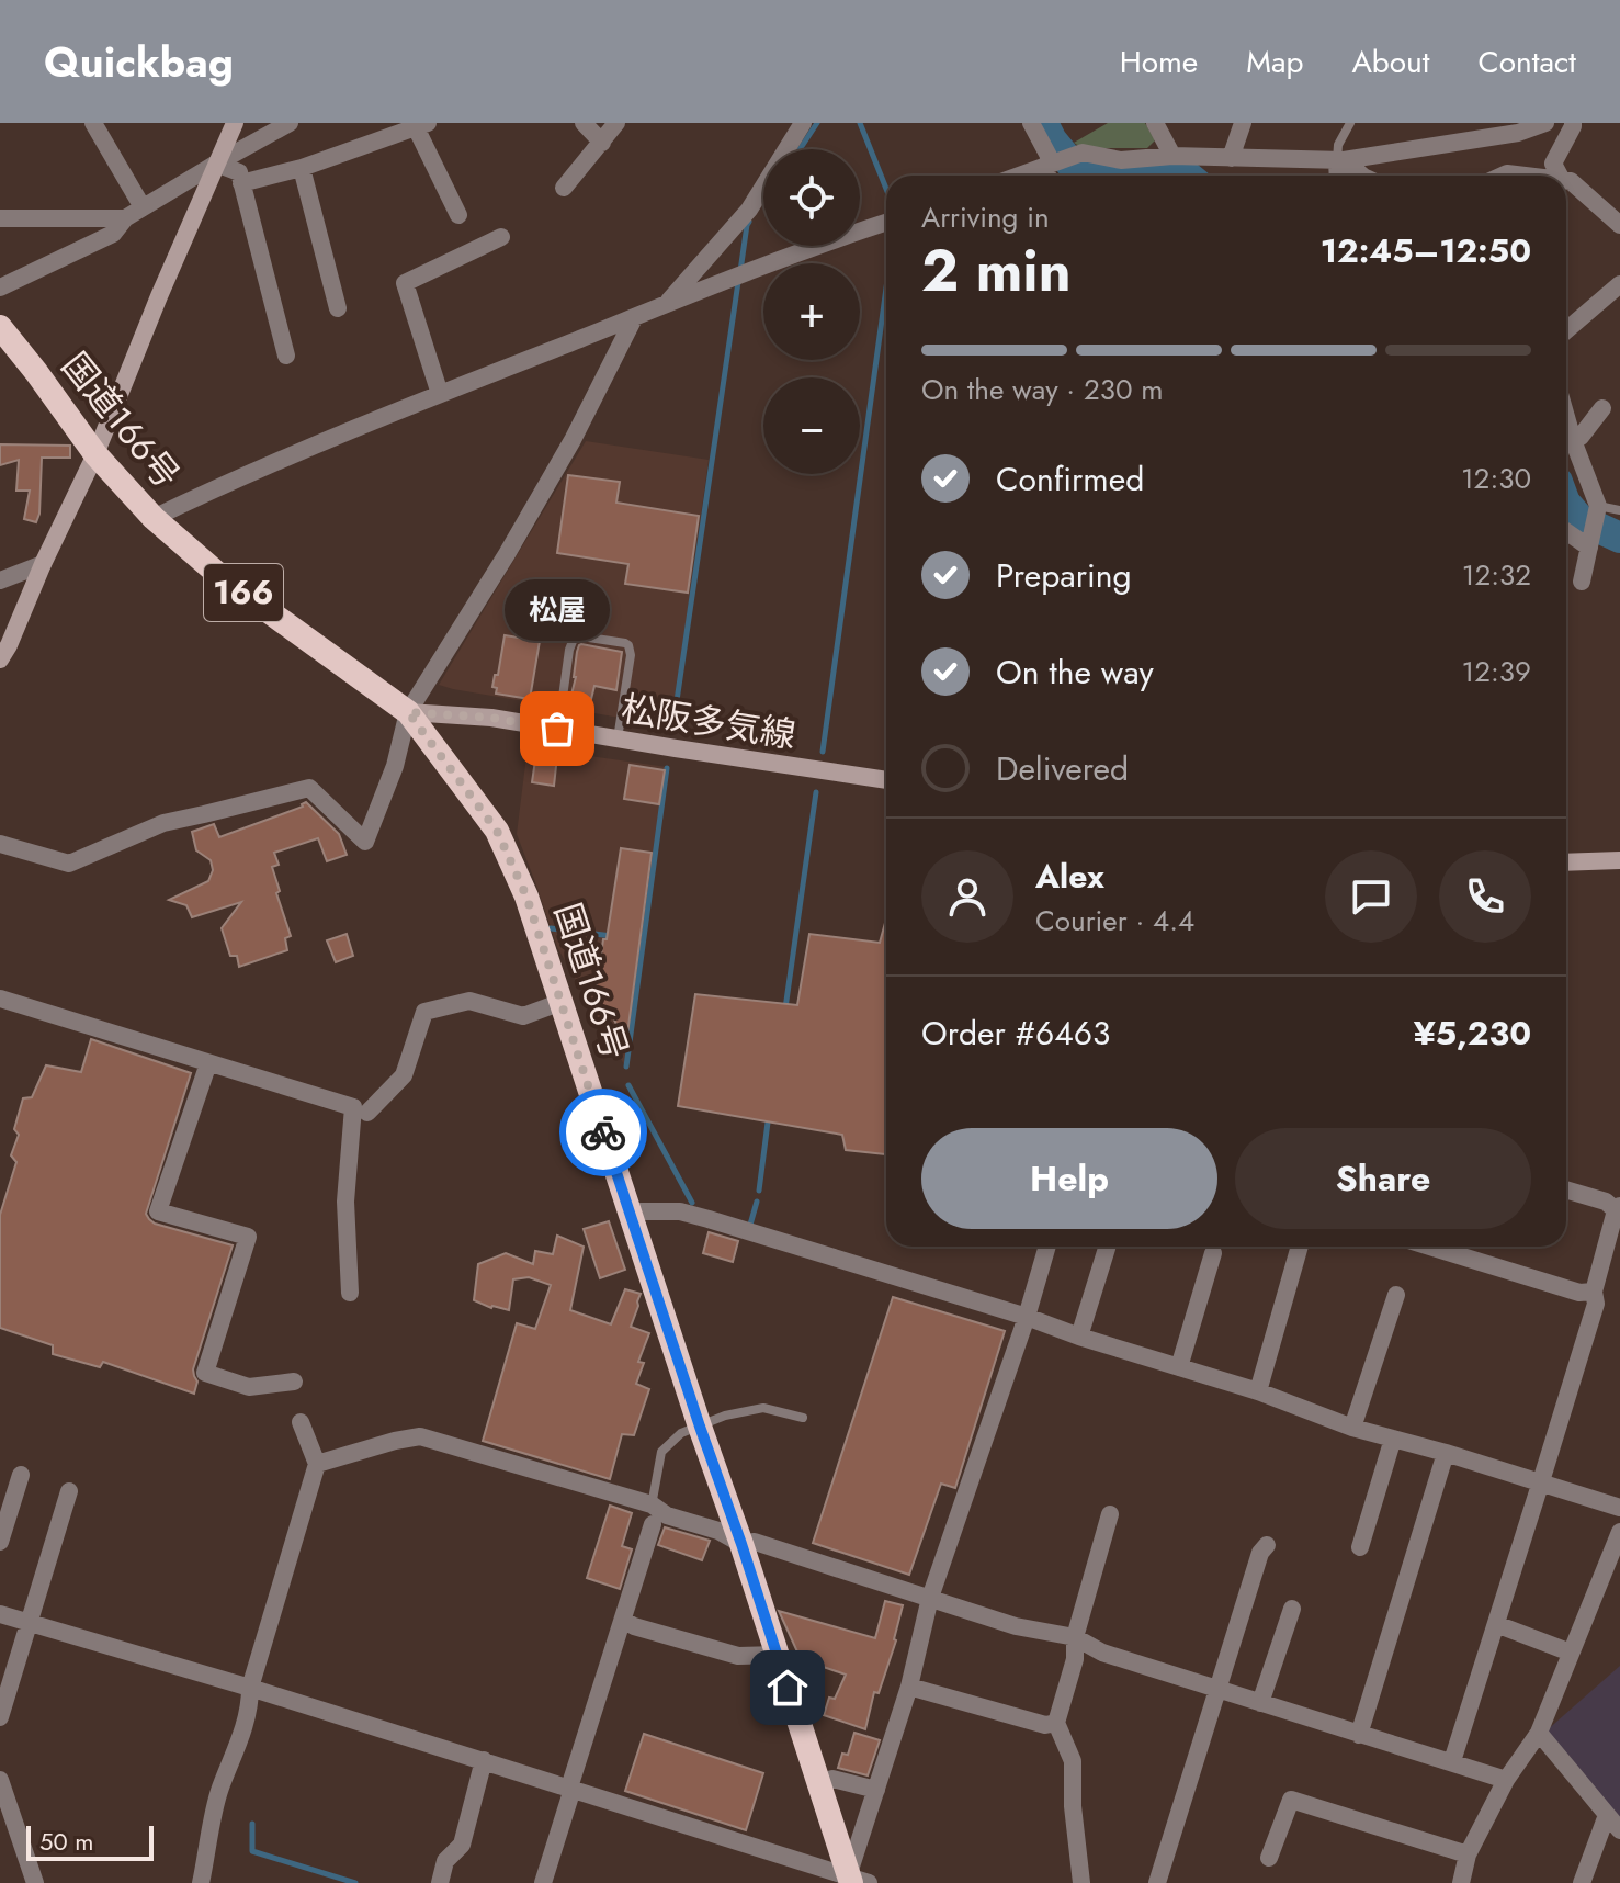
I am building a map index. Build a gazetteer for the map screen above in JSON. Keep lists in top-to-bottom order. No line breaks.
{"streets":{"highway":["国道166号","166"],"main road":["松阪多気線"]},"crossings":[["国道166号","松阪多気線"]],"places":["松屋"],"scale_bar":"50 m","page":{"header":"Quickbag","nav":["Home","Map","About","Contact"],"map_buttons":["+","−"],"heading":["2 min","Arriving in","12:45–12:50"],"panel":["Alex","Courier · 4.4","Order #6463","¥5,230"],"bar":"On the way · 230 m","list":[["Confirmed","12:30"],["Preparing","12:32"],["On the way","12:39"],"Delivered"],"bubble":"松屋","buttons":["Help","Share"],"scale":"50 m"}}
